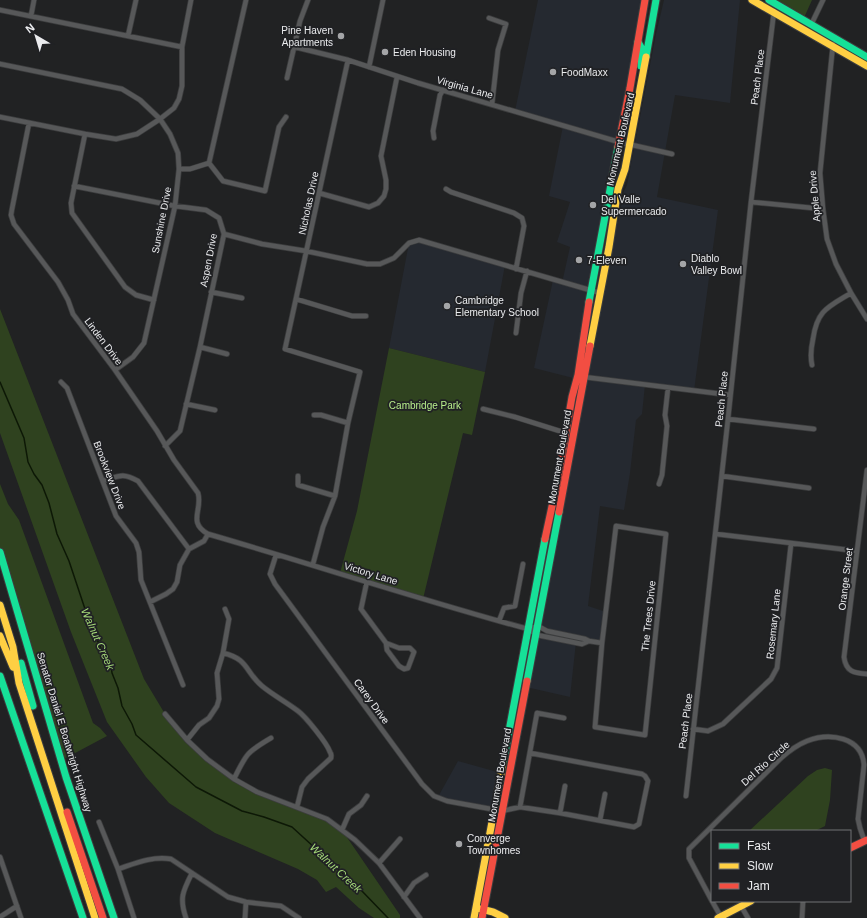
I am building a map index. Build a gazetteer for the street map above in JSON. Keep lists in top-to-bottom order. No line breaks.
{"streets":{"main road":["Monument Boulevard","Senator Daniel E Boatwright Highway"],"street":["Peach Place","Virginia Lane","Apple Drive","Nicholas Drive","Sunshine Drive","Aspen Drive","Linden Drive","Brookview Drive","Victory Lane","Orange Street","The Trees Drive","Rosemary Lane","Carey Drive","Del Rio Circle"]},"crossings":[["Peach Place","Rosemary Lane"],["Virginia Lane","Monument Boulevard"],["Virginia Lane","Nicholas Drive"],["Monument Boulevard","Victory Lane"],["Monument Boulevard","Carey Drive"],["Sunshine Drive","Aspen Drive"],["Sunshine Drive","Linden Drive"],["Aspen Drive","Linden Drive"],["Linden Drive","Victory Lane"],["Victory Lane","Carey Drive"]],"water":["Walnut Creek"],"parks":["Cambridge Park"],"places":["Pine Haven Apartments","Eden Housing","FoodMaxx","Del Valle Supermercado","7-Eleven","Diablo Valley Bowl","Cambridge Elementary School","Converge Townhomes"],"legend":["Fast","Slow","Jam"],"north":"top left"}
